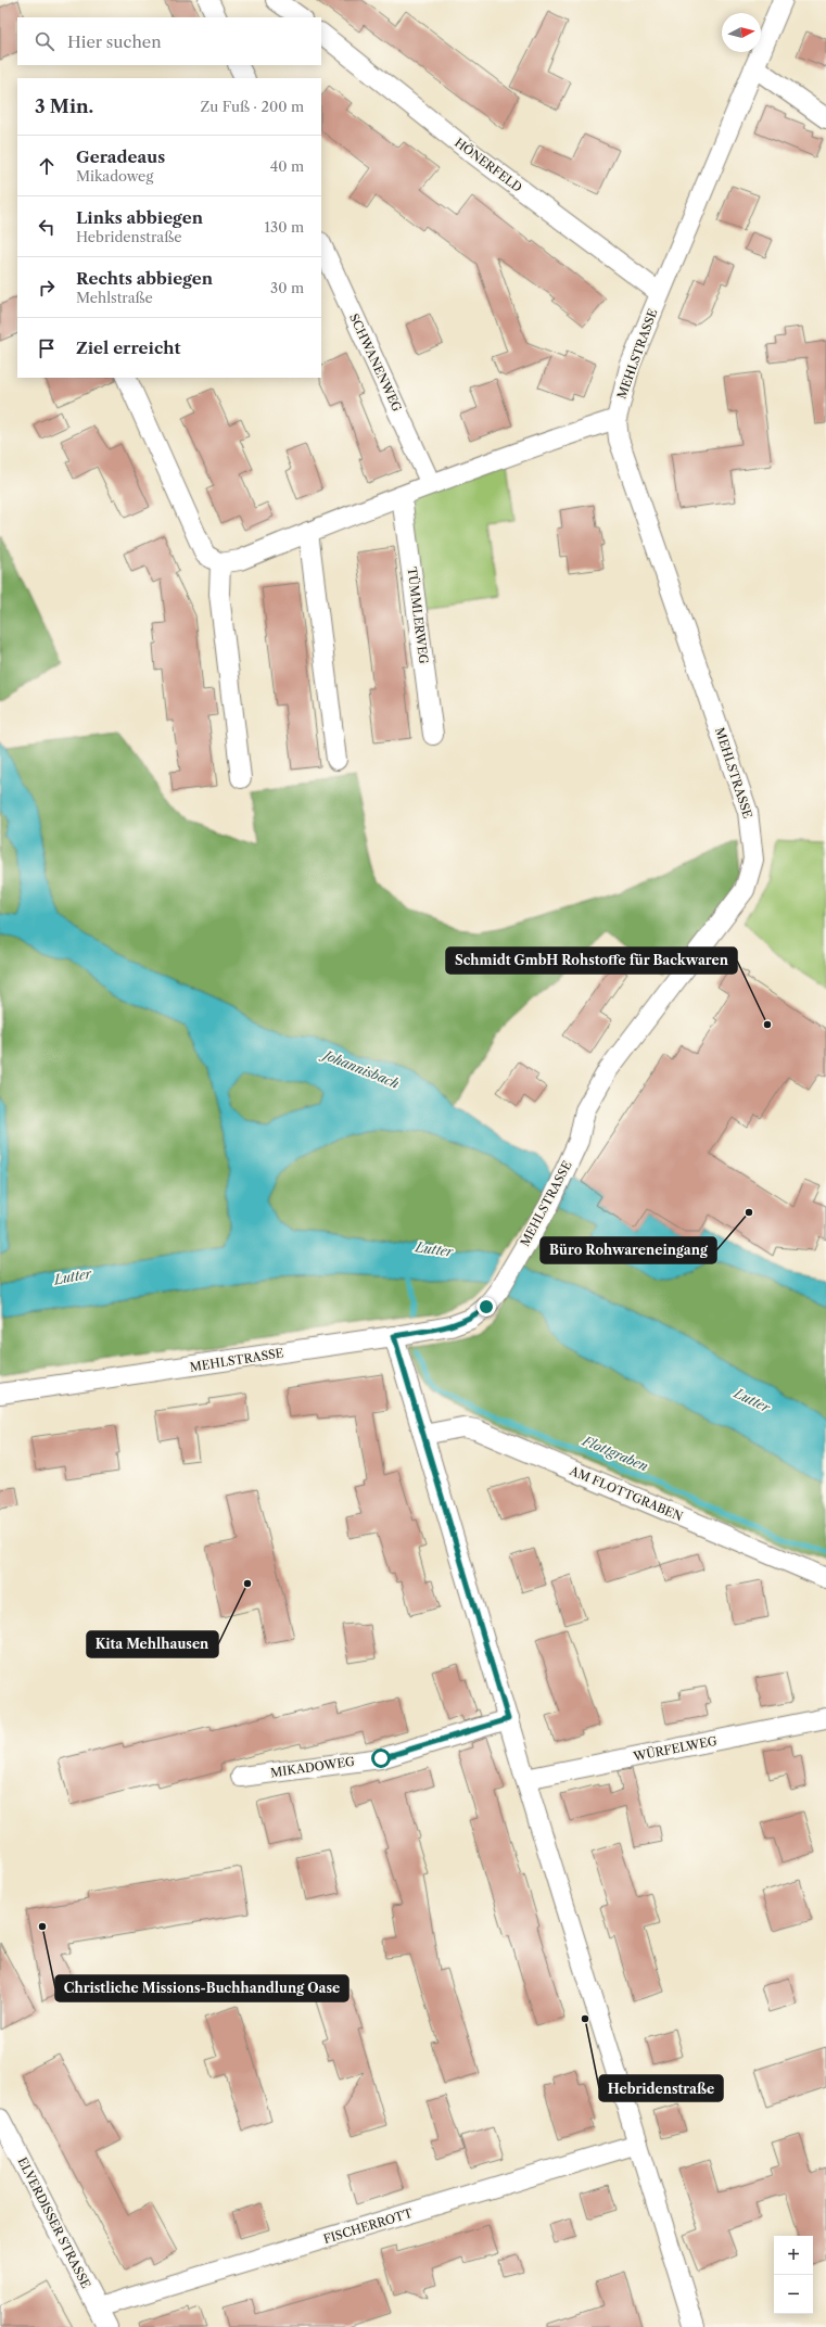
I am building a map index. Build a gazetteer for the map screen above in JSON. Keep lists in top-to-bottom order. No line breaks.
{"streets":{"street":["HÖNERFELD","MEHLSTRASSE","SCHWANENWEG","TÜMMLERWEG","AM FLOTTGRABEN","WÜRFELWEG","MIKADOWEG","ELVERDISSER STRASSE","FISCHERROTT"]},"crossings":[["HÖNERFELD","MEHLSTRASSE"],["ELVERDISSER STRASSE","FISCHERROTT"]],"water":["Johannisbach","Lutter","Flottgraben"],"places":["Schmidt GmbH Rohstoffe für Backwaren","Büro Rohwareneingang","Kita Mehlhausen","Christliche Missions-Buchhandlung Oase","Hebridenstraße"],"north":"right","page":{"search":"Hier suchen","heading":["3 Min.","Zu Fuß · 200 m"],"list":[["Geradeaus","Mikadoweg","40 m"],["Links abbiegen","Hebridenstraße","130 m"],["Rechts abbiegen","Mehlstraße","30 m"],"Ziel erreicht"],"map_buttons":["+","−"]}}
